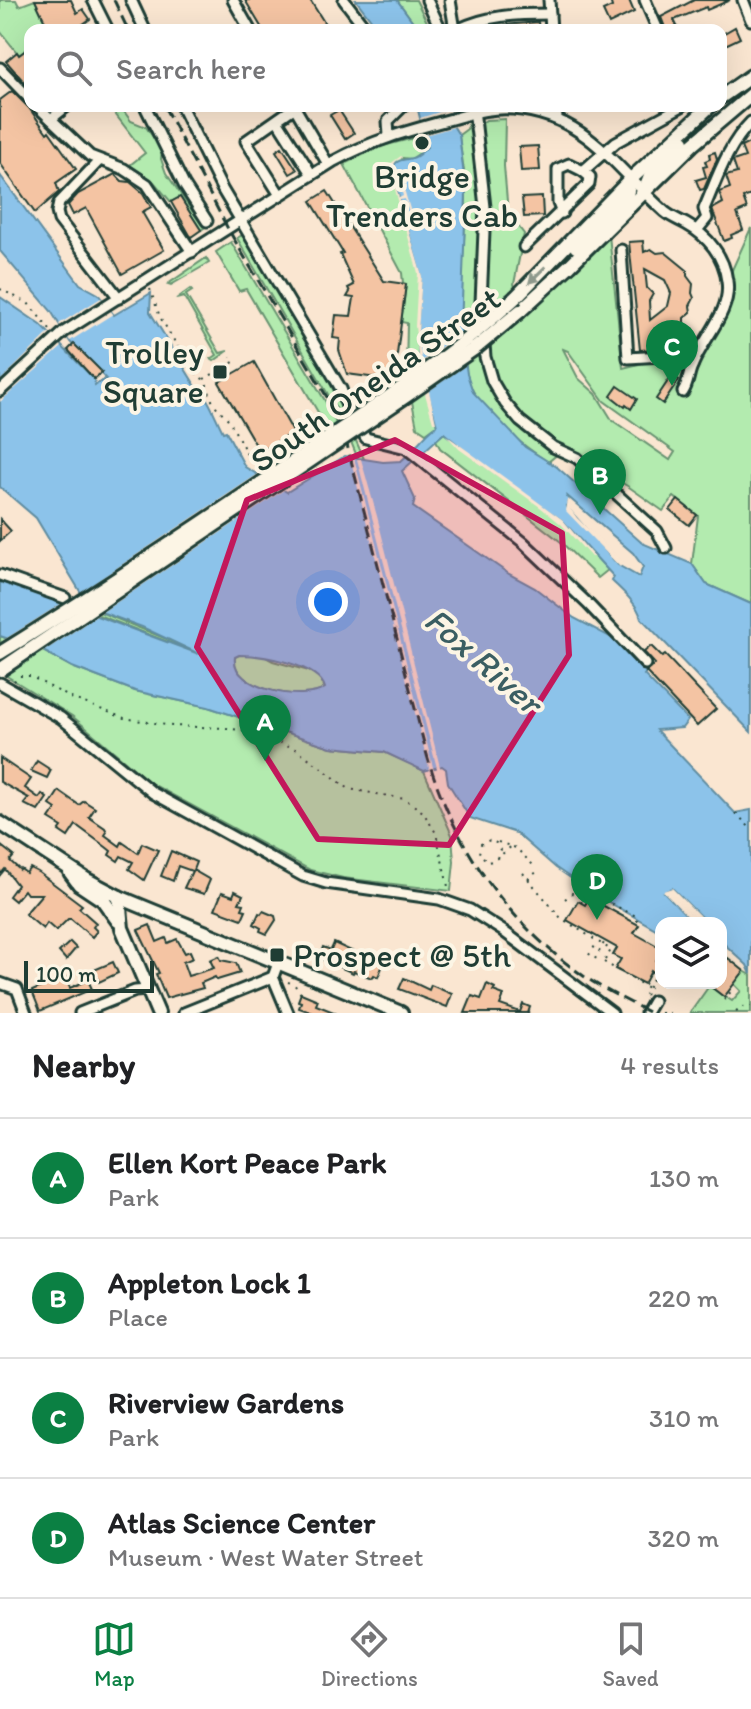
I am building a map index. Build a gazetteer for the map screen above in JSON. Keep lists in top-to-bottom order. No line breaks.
{"streets":{"main road":["South Oneida Street"]},"water":["Fox River"],"places":{"other":["Bridge Trenders Cab"],"transit":["Trolley Square","Prospect @ 5th"]},"scale_bar":"100 m","page":{"search":"Search here","pins":["C","B","A","D"],"scale":"100 m","heading":["Nearby","4 results"],"list":[{"mark":"A","name":"Ellen Kort Peace Park","note":"Park","value":"130 m"},{"mark":"B","name":"Appleton Lock 1","note":"Place","value":"220 m"},{"mark":"C","name":"Riverview Gardens","note":"Park","value":"310 m"},{"mark":"D","name":"Atlas Science Center","note":"Museum · West Water Street","value":"320 m"}],"nav":["Map","Directions","Saved"]}}
